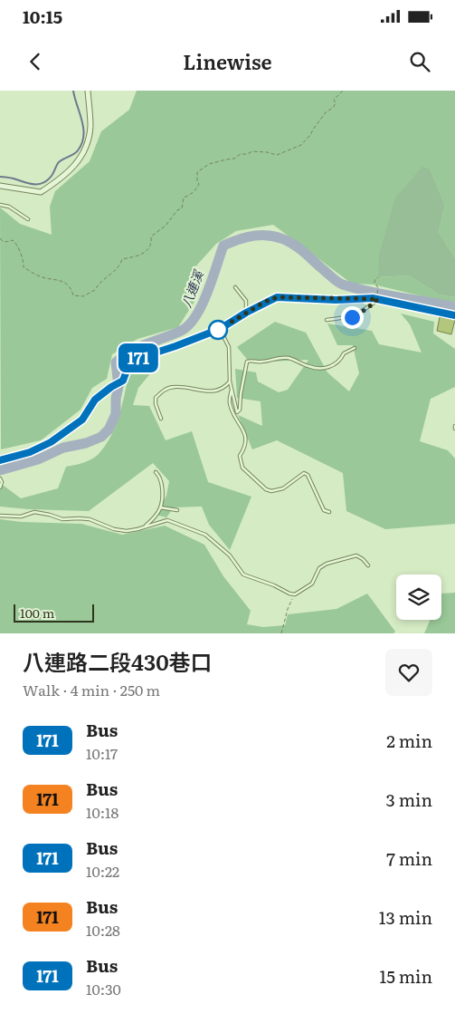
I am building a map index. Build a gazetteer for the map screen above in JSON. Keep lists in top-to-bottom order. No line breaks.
{"water":["八連溪"],"lines":["bus line 171"],"scale_bar":"100 m","page":{"status":"10:15","header":"Linewise","on_map":"171","scale":"100 m","heading":["八連路二段430巷口","Walk · 4 min · 250 m"],"list":[{"mark":"171","name":"Bus","note":"10:17","value":"2 min"},{"mark":"171","name":"Bus","note":"10:18","value":"3 min"},{"mark":"171","name":"Bus","note":"10:22","value":"7 min"},{"mark":"171","name":"Bus","note":"10:28","value":"13 min"},{"mark":"171","name":"Bus","note":"10:30","value":"15 min"}]}}
